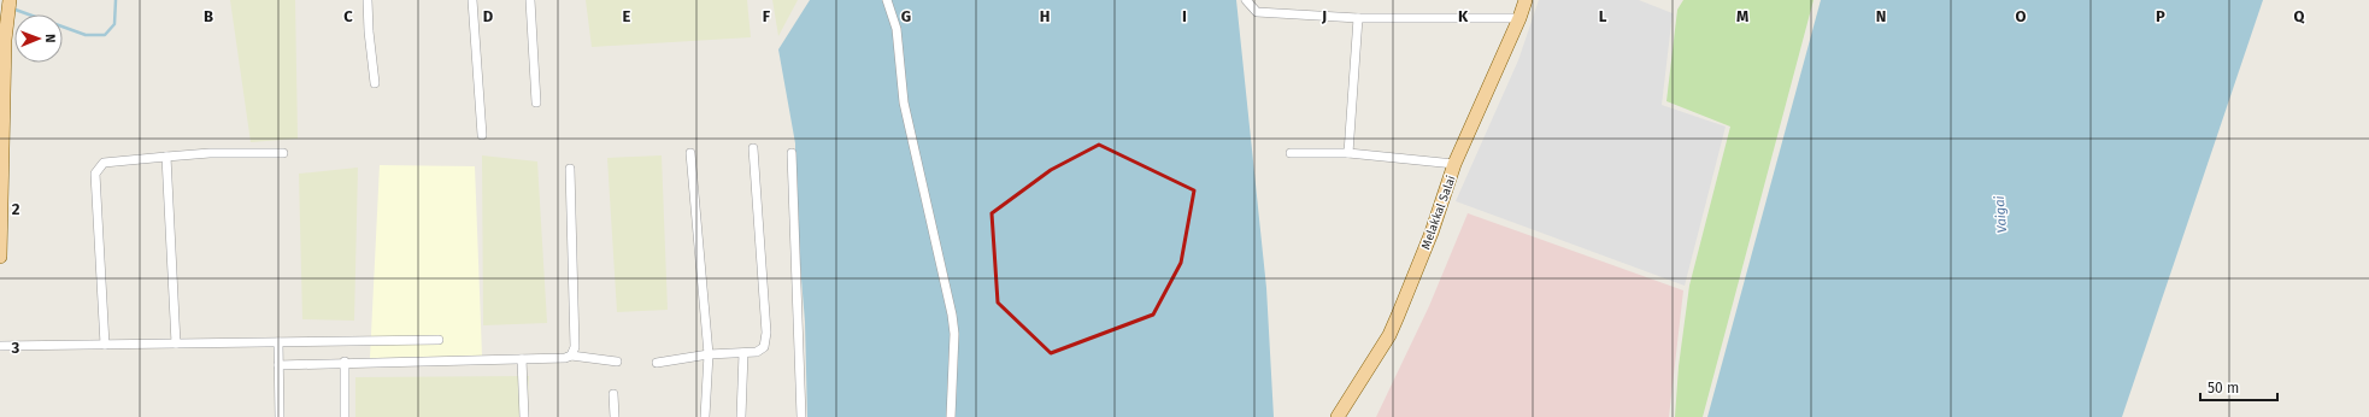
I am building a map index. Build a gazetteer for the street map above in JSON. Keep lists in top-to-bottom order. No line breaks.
{"streets":{"main road":["Melakkal Salai"]},"water":["Vaigai"],"scale_bar":"50 m","north":"right","grid":{"columns":["B","C","D","E","F","G","H","I","J","K","L","M","N","O","P","Q"],"rows":["2","3"]}}
